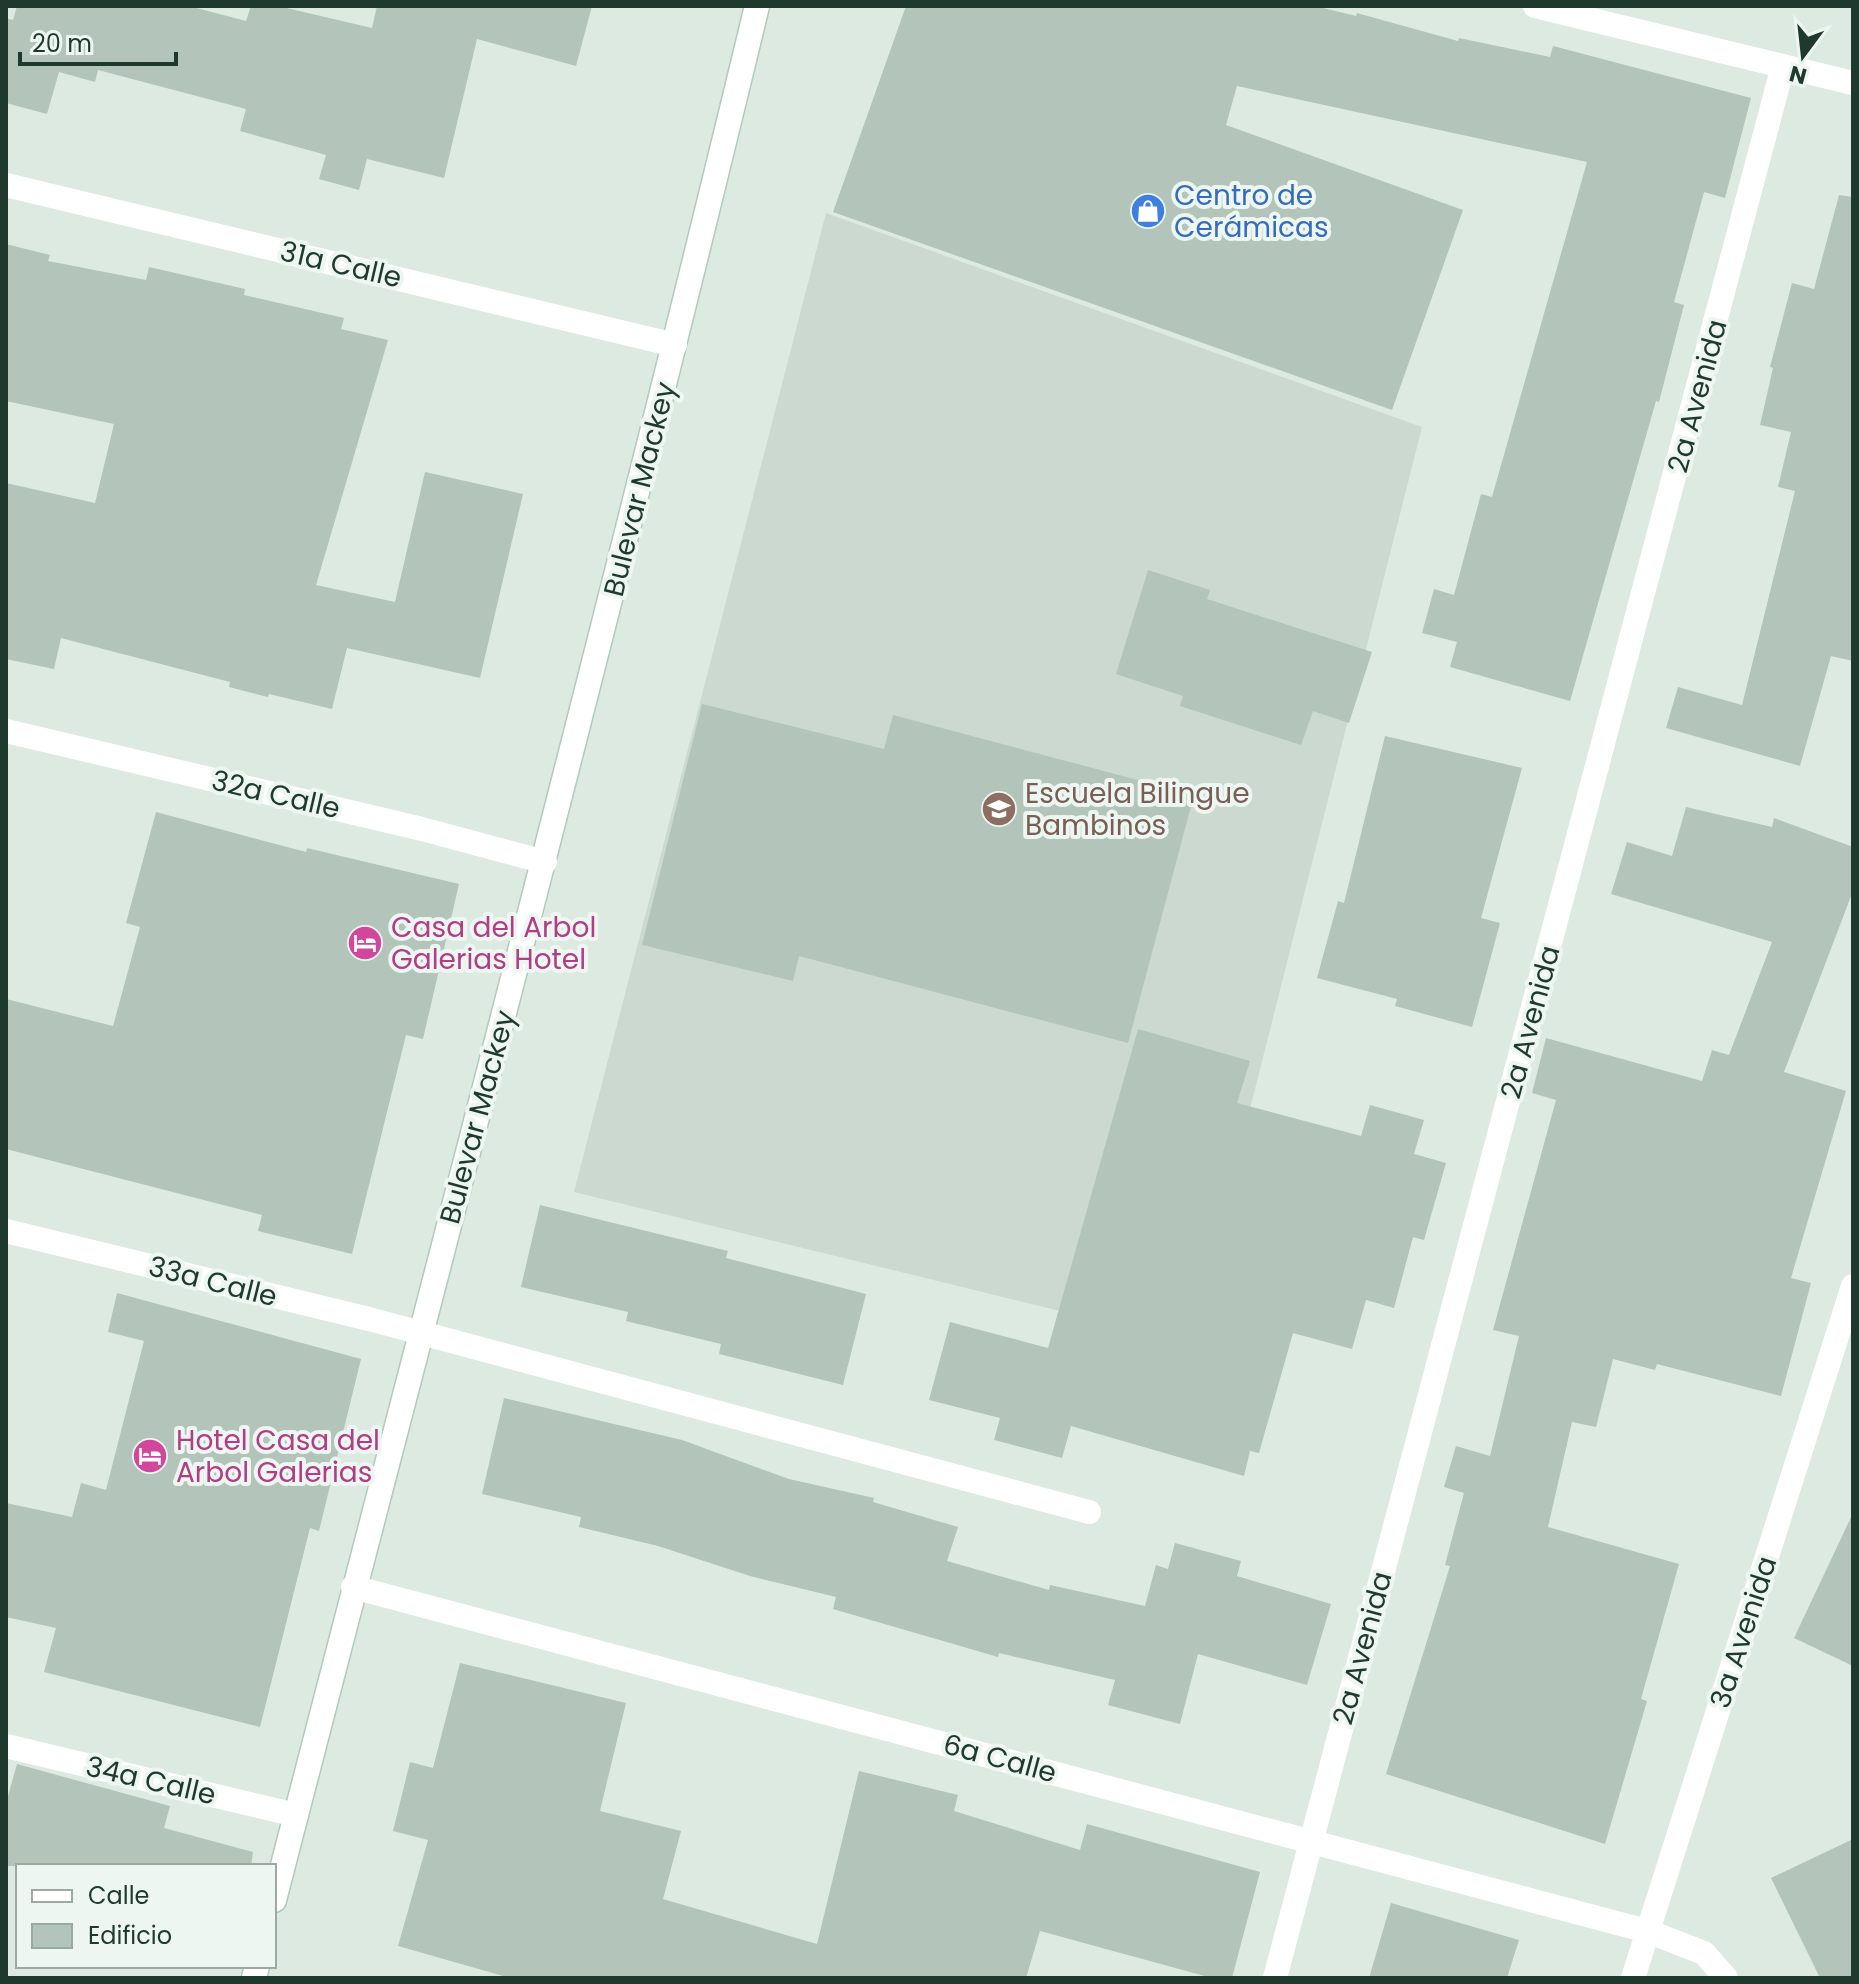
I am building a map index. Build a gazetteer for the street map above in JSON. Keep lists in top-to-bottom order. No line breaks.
{"streets":{"street":["31a Calle","2a Avenida","Bulevar Mackey","32a Calle","33a Calle","3a Avenida","6a Calle","34a Calle"]},"crossings":[["31a Calle","Bulevar Mackey"],["2a Avenida","6a Calle"],["Bulevar Mackey","32a Calle"],["Bulevar Mackey","33a Calle"],["Bulevar Mackey","6a Calle"],["Bulevar Mackey","34a Calle"],["3a Avenida","6a Calle"]],"places":{"shop":["Centro de Cerámicas"],"school or university":["Escuela Bilingue Bambinos"],"hotel":["Casa del Arbol Galerias Hotel","Hotel Casa del Arbol Galerias"]},"legend":["Calle","Edificio"],"scale_bar":"20 m","north":"bottom"}
